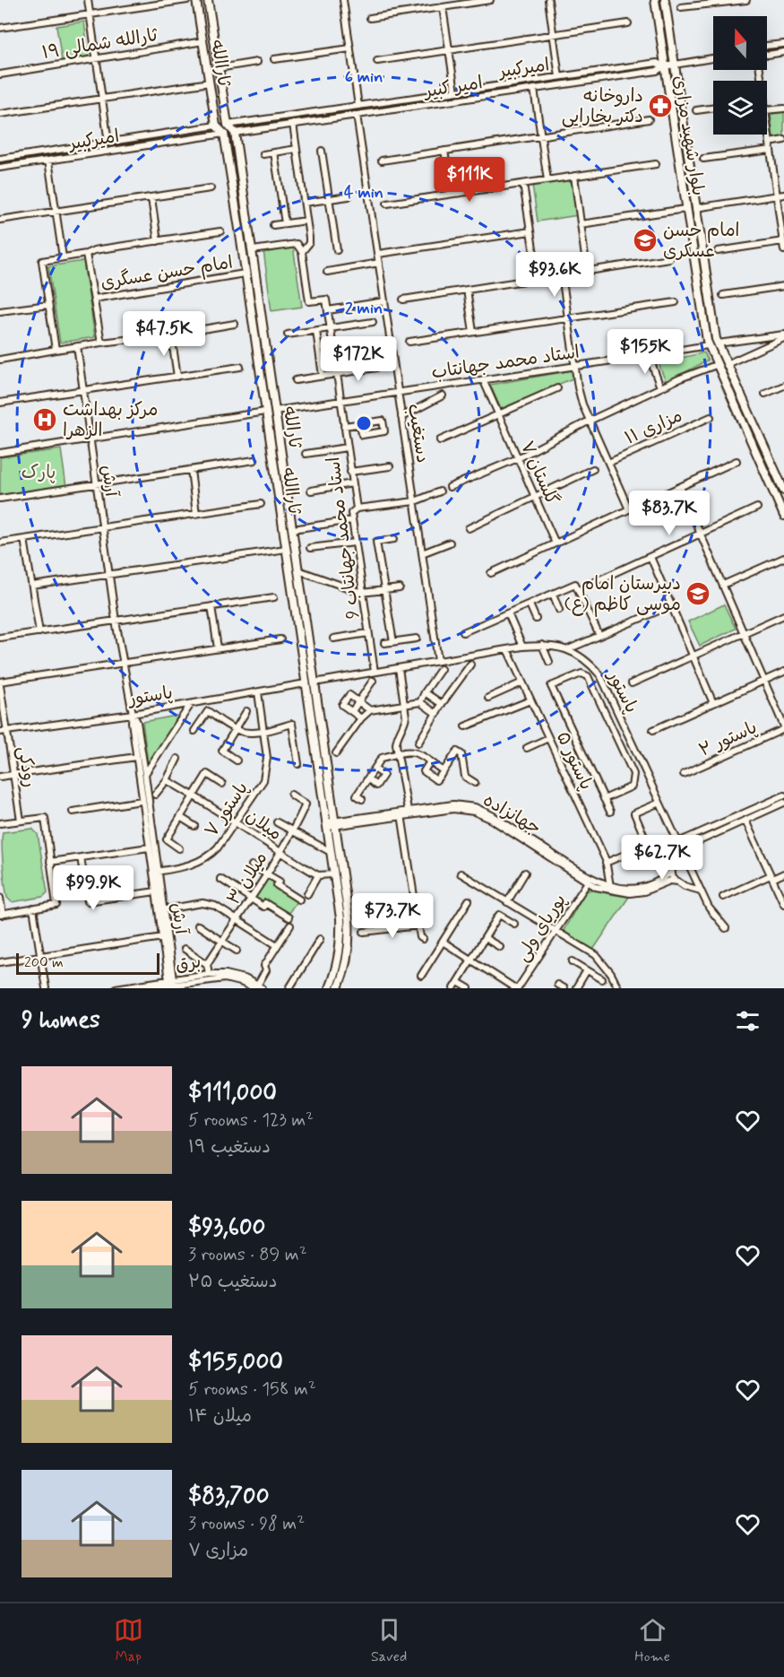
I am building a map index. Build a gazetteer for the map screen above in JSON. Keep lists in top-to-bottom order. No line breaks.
{"streets":{"main road":["ثاراالله","بلوار شهید مزاری","ثارالله"],"street":["ثارالله شمالی ۱۹","امیرکبیر","امیر کبیر","امام حسن عسگری","استاد محمد جهانتاب","مزاری ۱۱","دستغیب","گلستان ۷","آرش","استاد محمد جهانتاب 9","پاستور","پاستور ۲","پاستور ۵","رودکی","پاستور ۷","جهانزاده","میلان","میلان ۳","پوریای ولی","برق"]},"crossings":[["ثارالله شمالی ۱۹","ثاراالله"],["ثاراالله","امیرکبیر"],["ثاراالله","امام حسن عسگری"],["ثاراالله","پاستور"],["ثاراالله","جهانزاده"],["امیرکبیر","امیر کبیر"],["امیرکبیر","بلوار شهید مزاری"],["امیر کبیر","بلوار شهید مزاری"],["امیر کبیر","ثارالله"],["امیر کبیر","دستغیب"],["بلوار شهید مزاری","استاد محمد جهانتاب"],["استاد محمد جهانتاب","ثارالله"],["استاد محمد جهانتاب","دستغیب"],["استاد محمد جهانتاب","گلستان ۷"],["استاد محمد جهانتاب","استاد محمد جهانتاب 9"],["ثارالله","پاستور"],["ثارالله","جهانزاده"],["دستغیب","پاستور"],["آرش","پاستور"],["آرش","پاستور ۷"],["آرش","برق"],["استاد محمد جهانتاب 9","پاستور"],["پاستور","پاستور ۵"],["پاستور","رودکی"],["پاستور","پاستور ۷"],["پاستور ۵","جهانزاده"],["پاستور ۷","میلان"],["جهانزاده","پوریای ولی"],["میلان","میلان ۳"]],"parks":["پارک"],"places":{"pharmacy":["داروخانه دکتر بخارایی"],"school or university":["امام حسن عسکری","دبیرستان امام موسی کاظم (ع)"],"hospital":["مرکز بهداشت الزهرا"]},"scale_bar":"200 m","north":"top","page":{"price":["$111K","$93.6K","$47.5K","$155K","$172K","$83.7K","$62.7K","$99.9K","$73.7K"],"scale":"200 m","heading":"9 homes","list":[{"name":"$111,000","note":"5 rooms · 123 m² · دستغیب ۱۹"},{"name":"$93,600","note":"3 rooms · 89 m² · دستغیب ۲۵"},{"name":"$155,000","note":"5 rooms · 158 m² · میلان ۱۴"},{"name":"$83,700","note":"3 rooms · 98 m² · مزاری ۷"}],"tabs":["Map","Saved","Home"]},"rings":["6 min","4 min","2 min"]}
